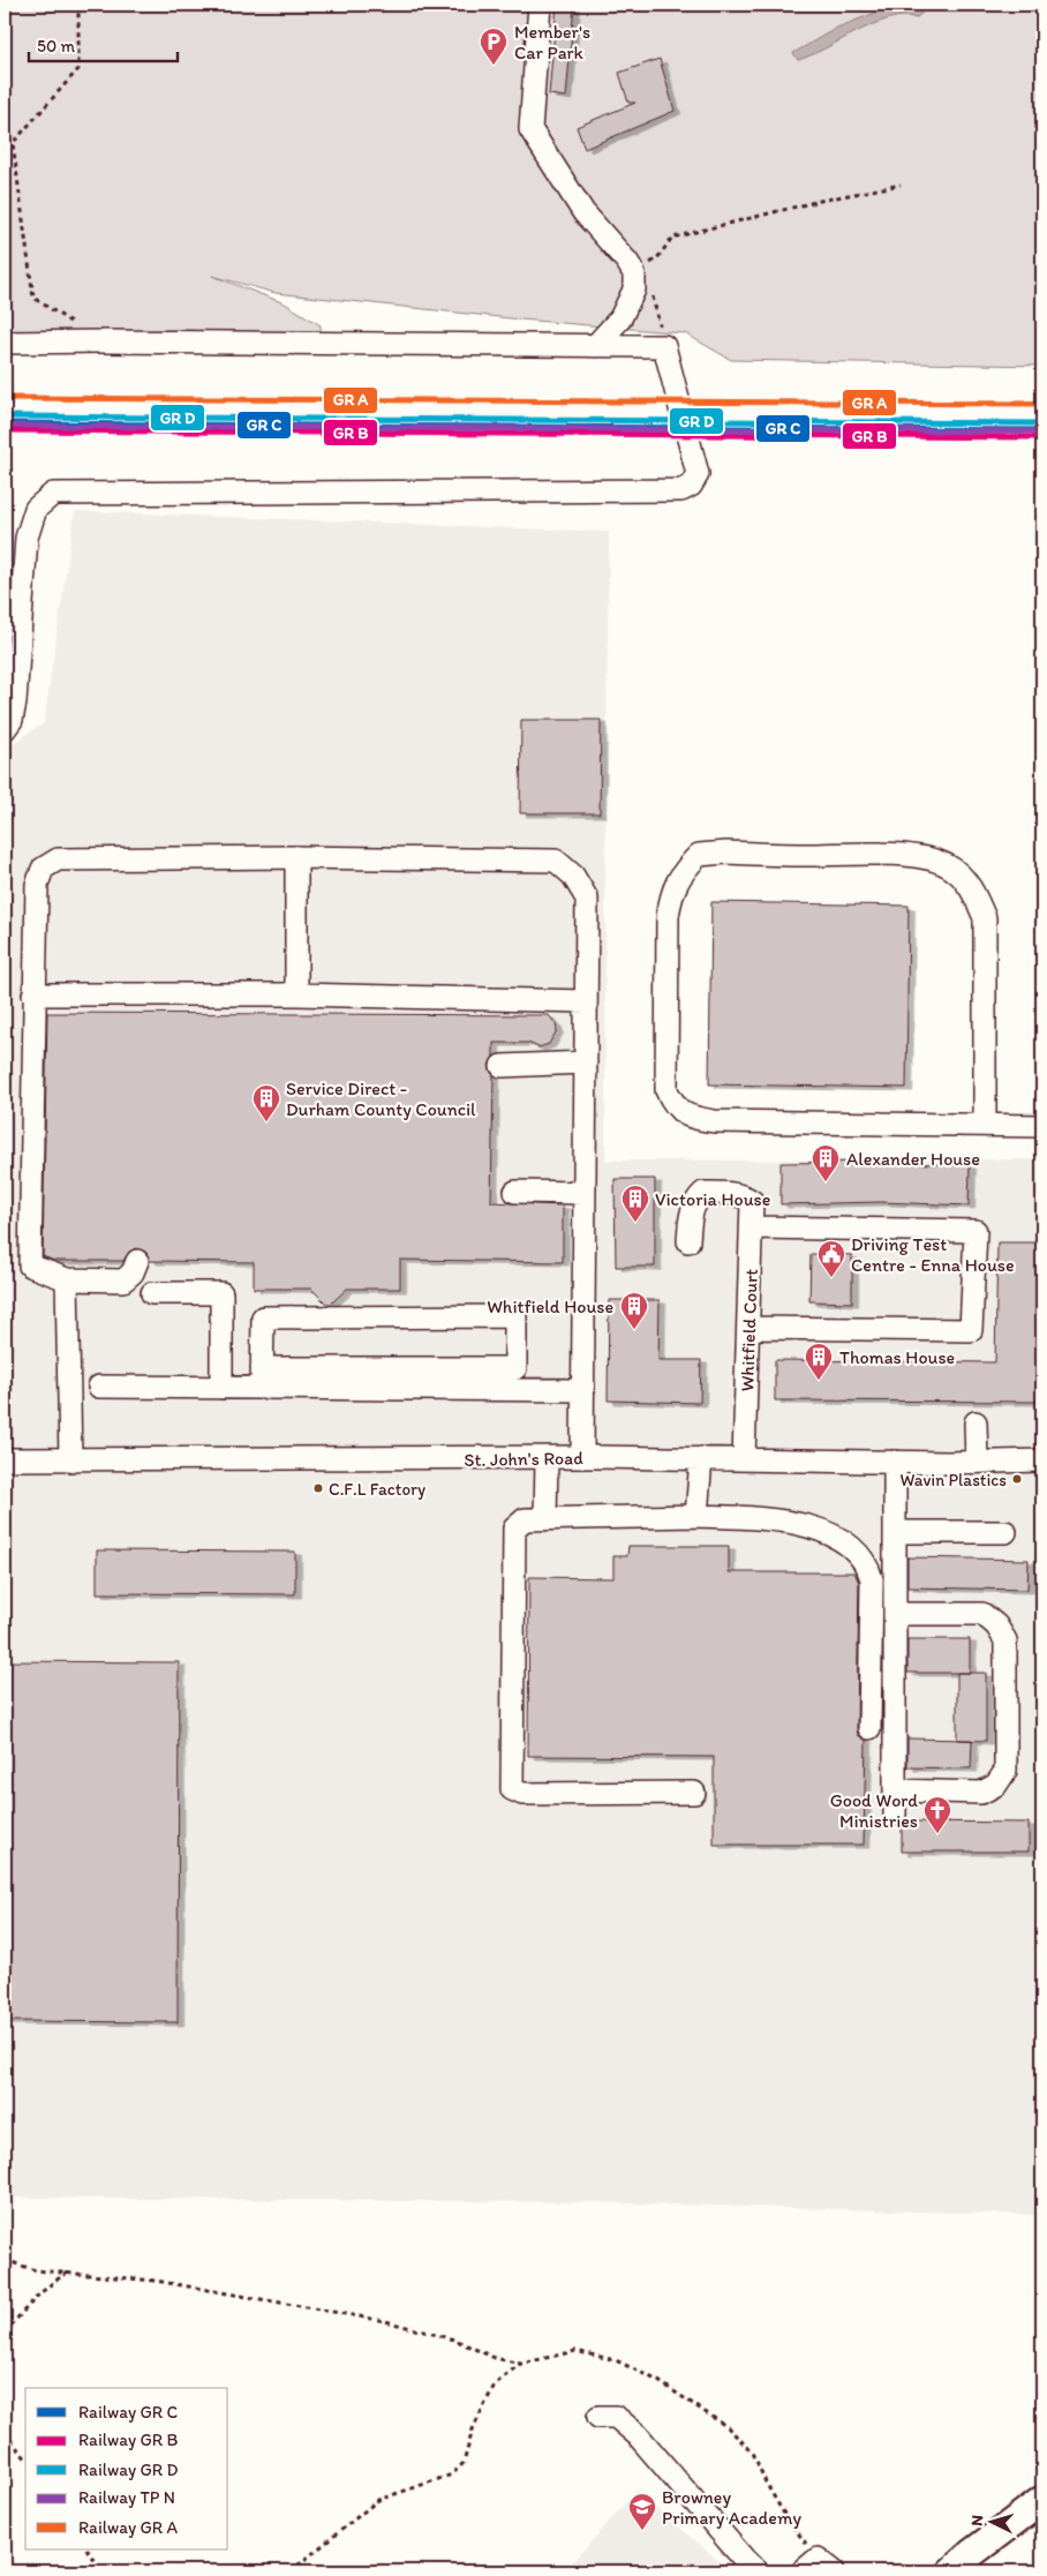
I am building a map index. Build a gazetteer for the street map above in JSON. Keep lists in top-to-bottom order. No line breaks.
{"streets":{"street":["Whitfield Court","St. John's Road"]},"crossings":[["Whitfield Court","St. John's Road"]],"places":{"parking":["Member's Car Park"],"building":["Service Direct - Durham County Council","Alexander House","Victoria House","Whitfield House","Thomas House"],"public building":["Driving Test Centre - Enna House"],"other":["Wavin Plastics","C.F.L Factory"],"church":["Good Word Ministries"],"school or university":["Browney Primary Academy"]},"legend":["Railway GR C","Railway GR B","Railway GR D","Railway TP N","Railway GR A"],"scale_bar":"50 m","north":"left"}
